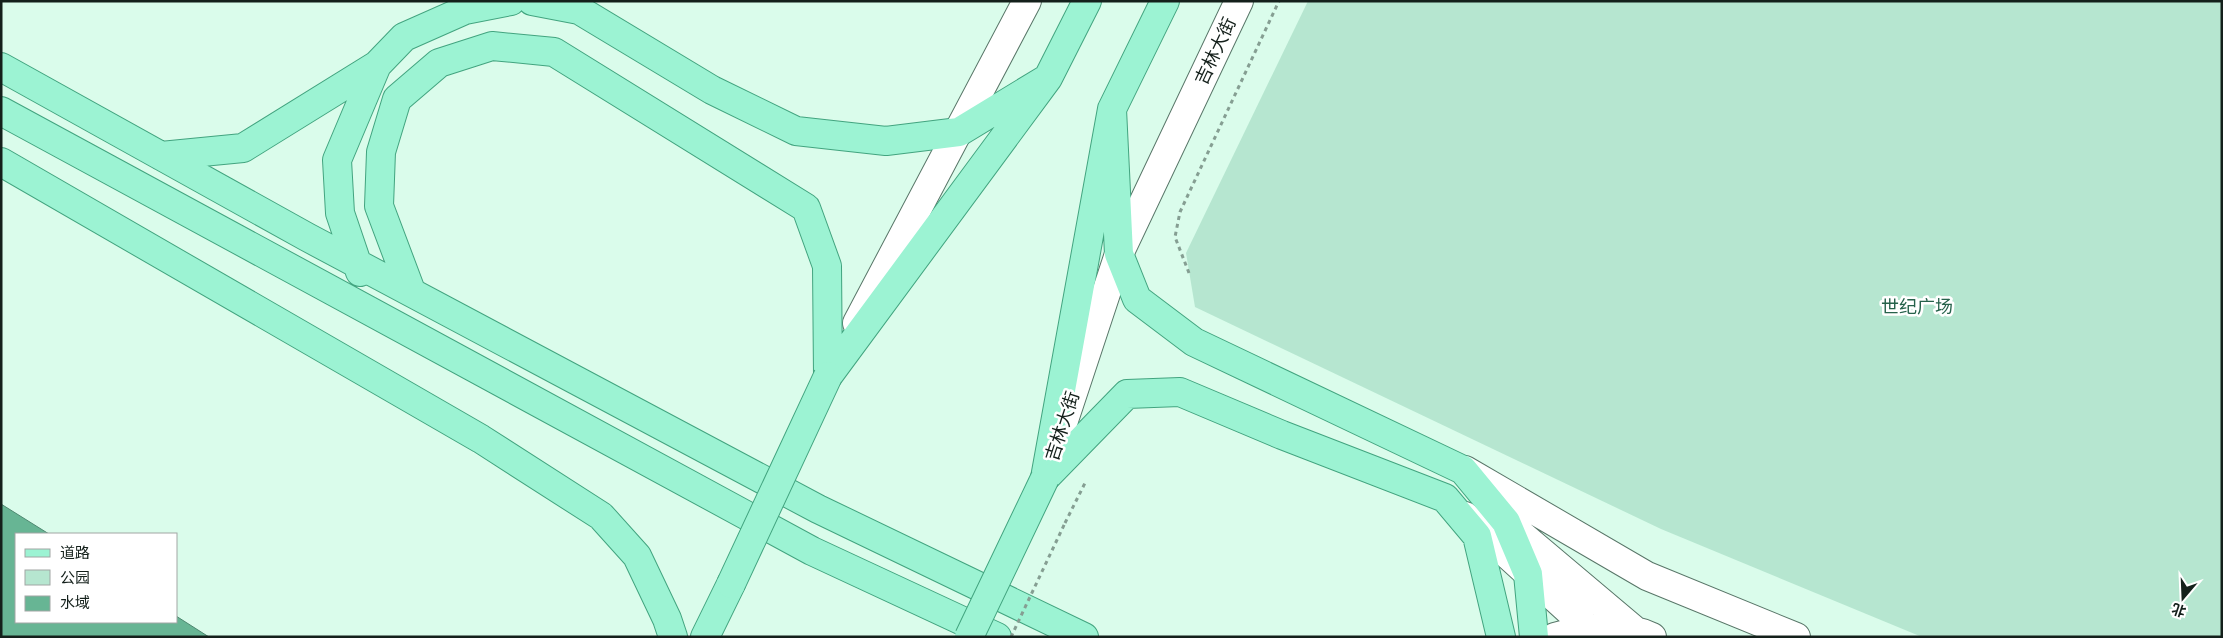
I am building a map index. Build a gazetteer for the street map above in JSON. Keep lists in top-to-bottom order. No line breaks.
{"streets":{"main road":["吉林大街"]},"parks":["世纪广场"],"legend":["道路","公园","水域"],"north":"bottom"}
